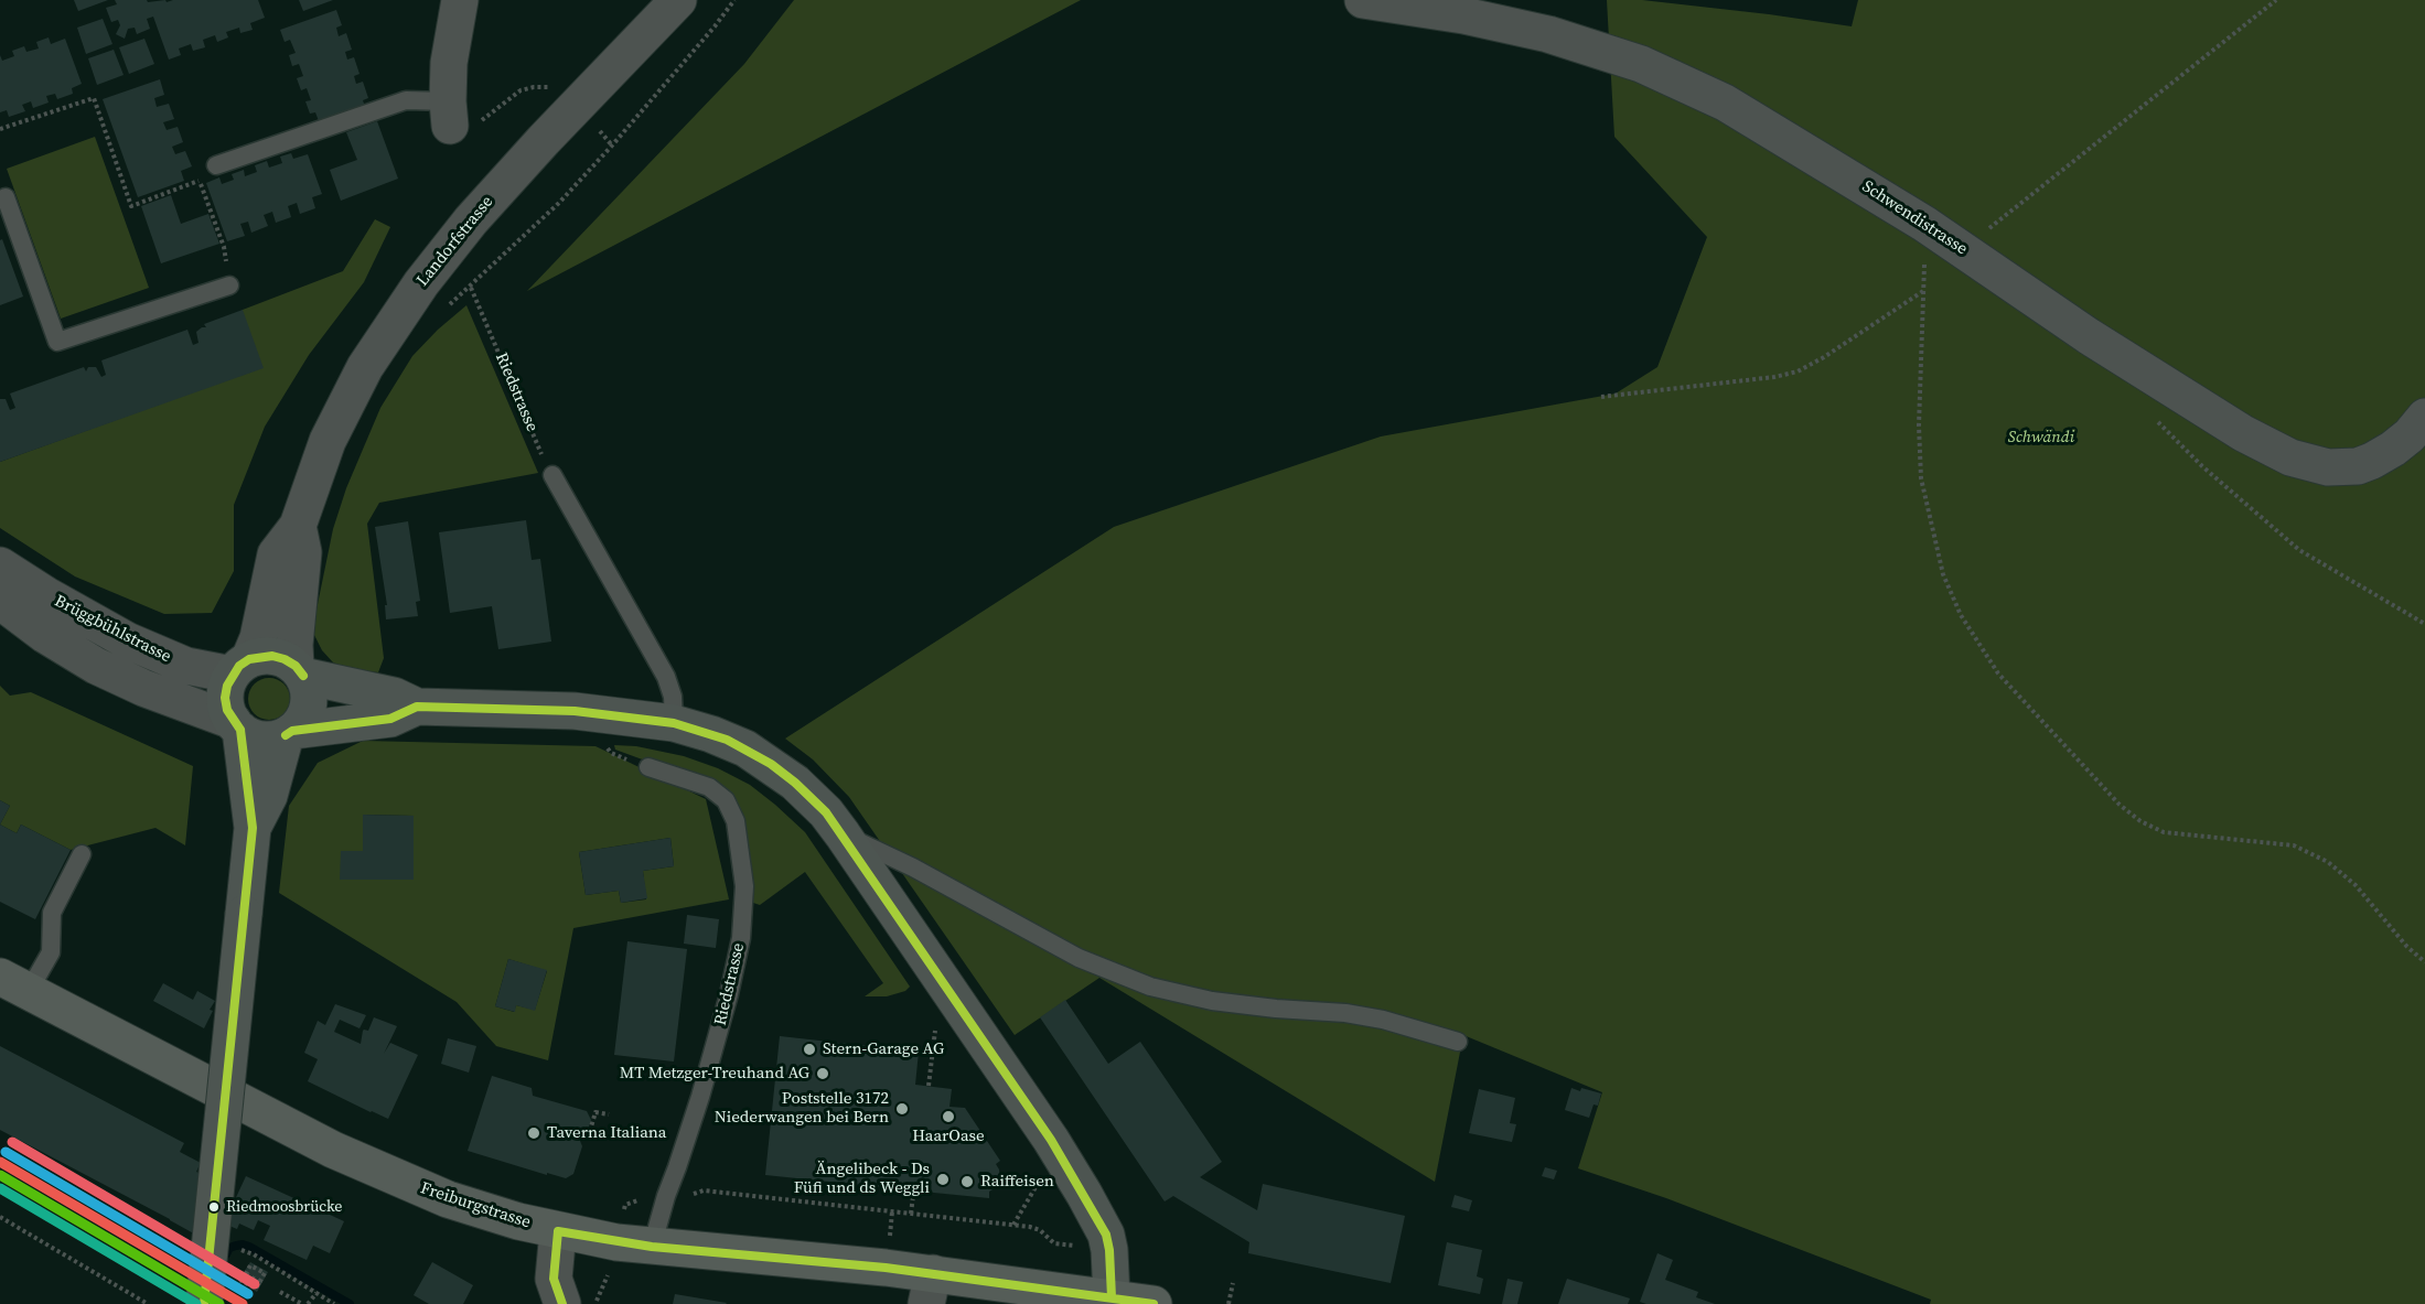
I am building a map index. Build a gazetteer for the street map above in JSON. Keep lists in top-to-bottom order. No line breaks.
{"streets":{"main road":["Freiburgstrasse"],"street":["Schwendistrasse","Landorfstrasse","Brüggbühlstrasse"],"lane":["Riedstrasse"]},"crossings":[["Landorfstrasse","Brüggbühlstrasse"],["Riedstrasse","Freiburgstrasse"]],"parks":["Schwändi"],"places":["Stern-Garage AG","MT Metzger-Treuhand AG","Poststelle 3172 Niederwangen bei Bern","HaarOase","Taverna Italiana","Ängelibeck - Ds Füfi und ds Weggli","Raiffeisen","Riedmoosbrücke"]}
